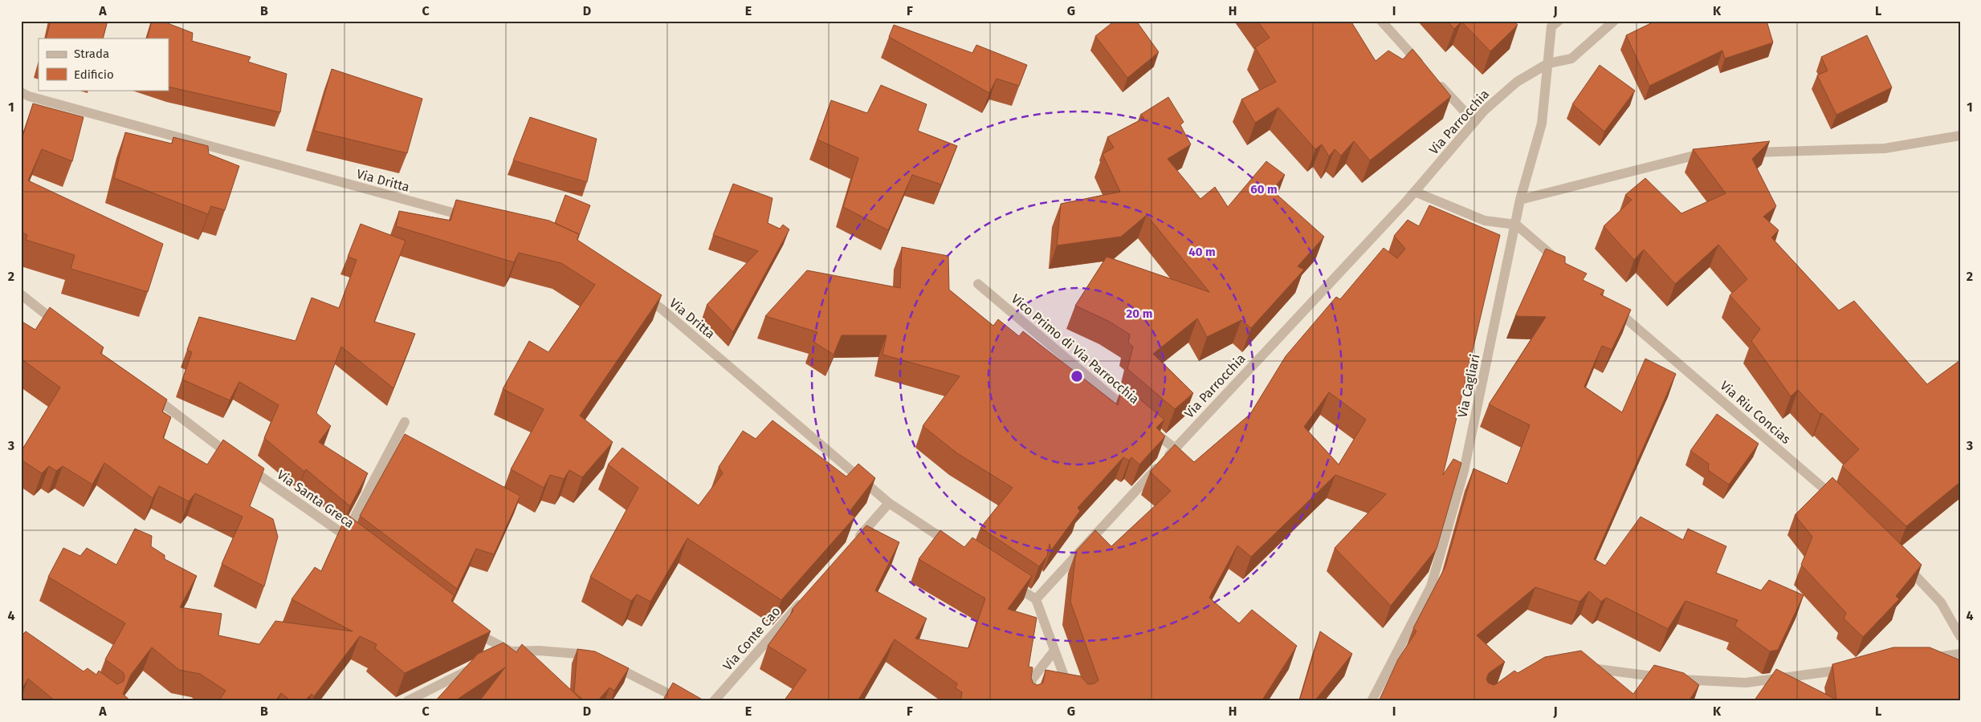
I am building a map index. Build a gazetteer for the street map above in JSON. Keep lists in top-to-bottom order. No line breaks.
{"streets":{"street":["Via Parrocchia","Via Dritta","Vico Primo di Via Parrocchia","Via Cagliari","Via Riu Concias","Via Santa Greca","Via Conte Cao"]},"crossings":[["Via Parrocchia","Via Cagliari"]],"legend":["Strada","Edificio"],"grid":{"columns":["A","B","C","D","E","F","G","H","I","J","K","L"],"rows":["1","2","3","4"]},"rings":["60 m","40 m","20 m"]}
